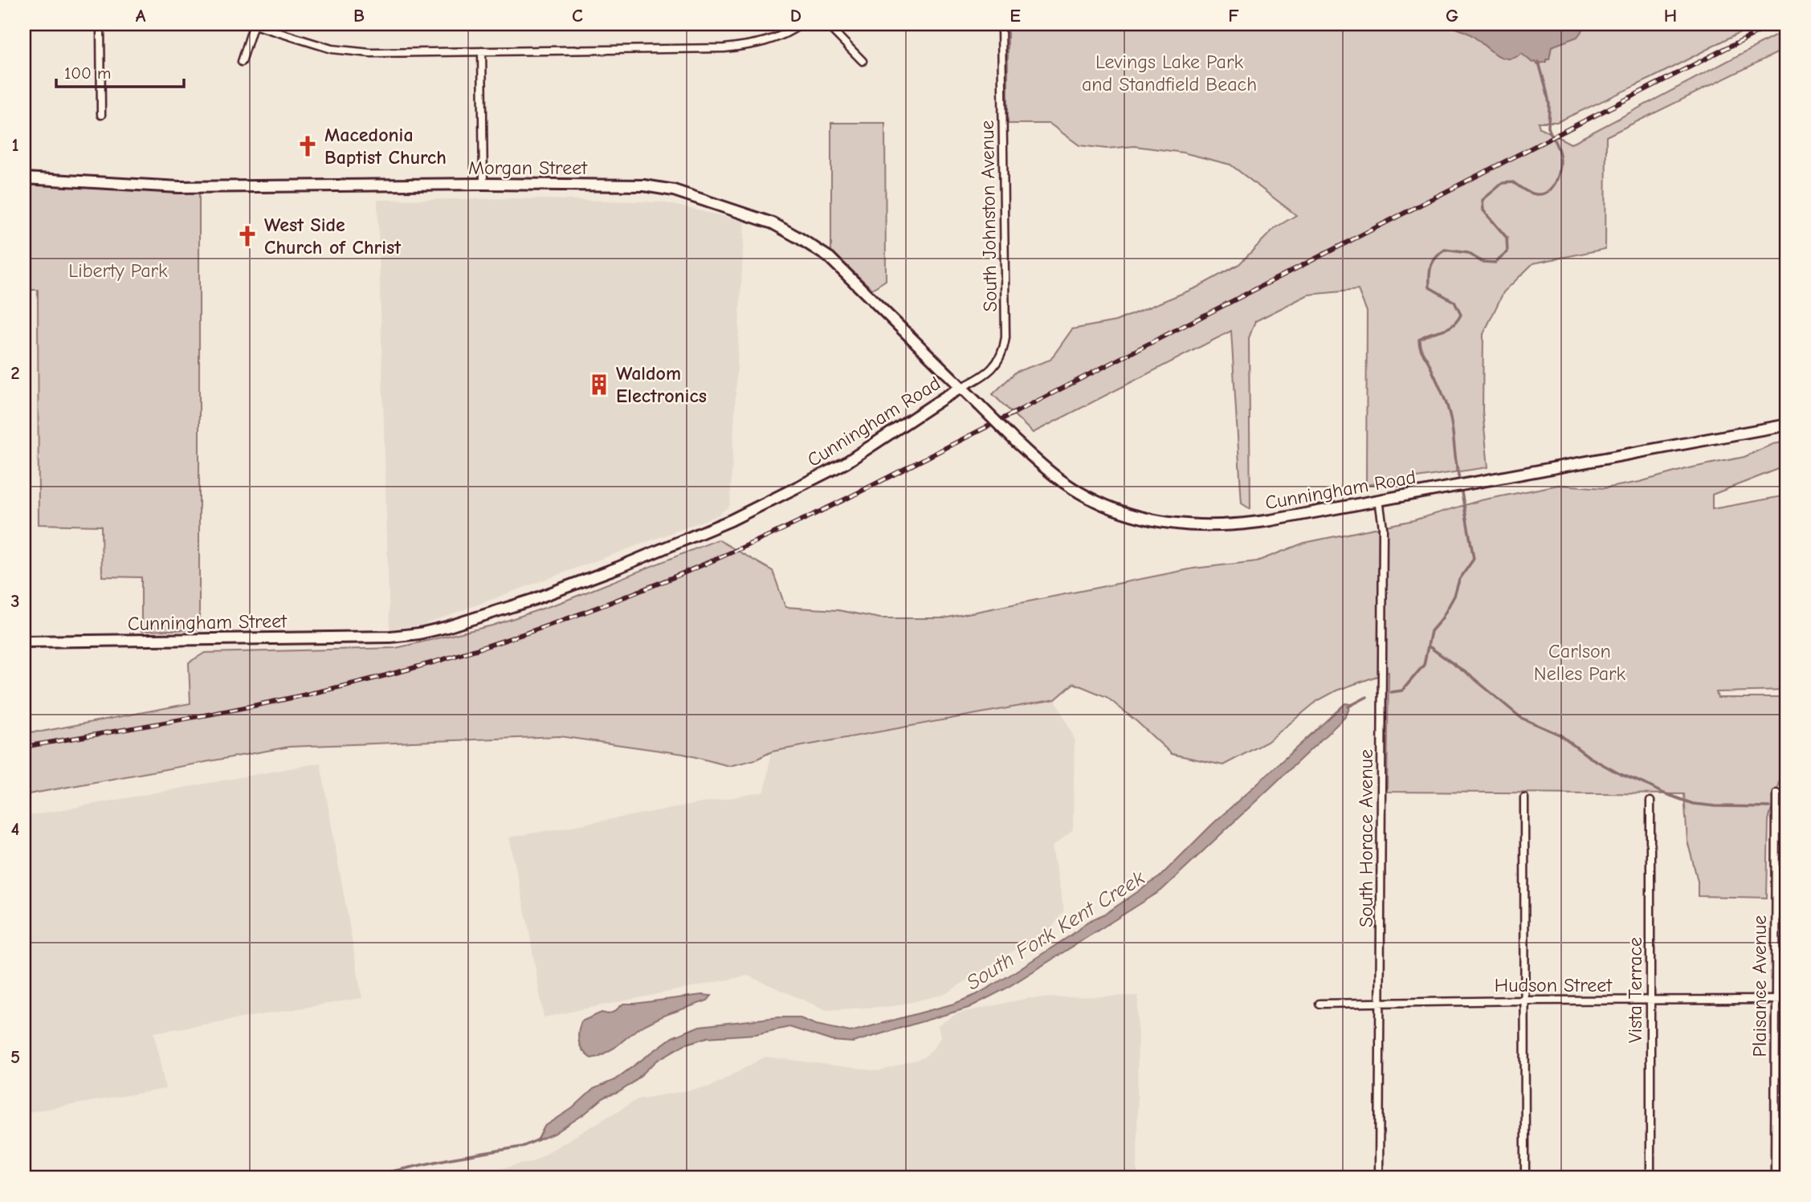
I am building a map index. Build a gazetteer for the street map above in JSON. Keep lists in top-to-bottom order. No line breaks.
{"streets":{"main road":["Morgan Street","Cunningham Road","Cunningham Street"],"street":["South Johnston Avenue","South Horace Avenue","Hudson Street","Plaisance Avenue","Vista Terrace"]},"crossings":[["Morgan Street","South Johnston Avenue"],["Morgan Street","Cunningham Road"],["South Johnston Avenue","Cunningham Road"],["Cunningham Road","Cunningham Street"],["Cunningham Road","South Horace Avenue"],["South Horace Avenue","Hudson Street"],["Hudson Street","Plaisance Avenue"],["Hudson Street","Vista Terrace"]],"water":["South Fork Kent Creek"],"parks":["Levings Lake Park and Standfield Beach","Liberty Park","Carlson Nelles Park"],"places":{"church":["Macedonia Baptist Church","West Side Church of Christ"],"building":["Waldom Electronics"]},"scale_bar":"100 m","grid":{"columns":["A","B","C","D","E","F","G","H"],"rows":["1","2","3","4","5"]}}
